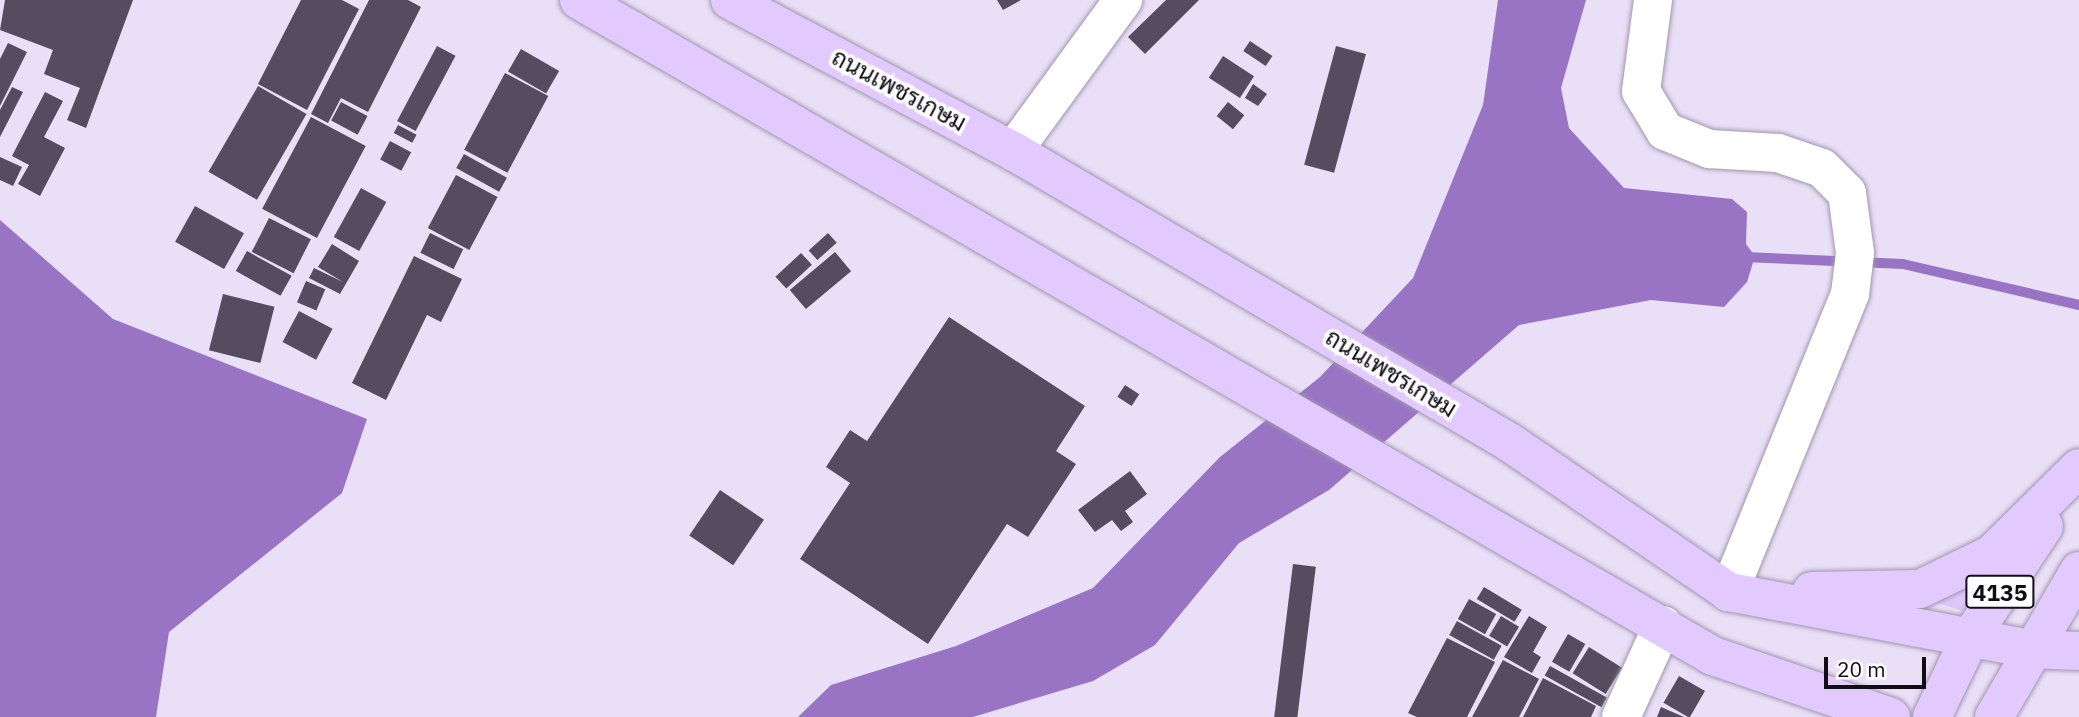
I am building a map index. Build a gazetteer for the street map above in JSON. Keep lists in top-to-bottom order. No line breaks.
{"streets":{"main road":["ถนนเพชรเกษม","4135"]},"crossings":[["ถนนเพชรเกษม","4135"]],"scale_bar":"20 m"}
